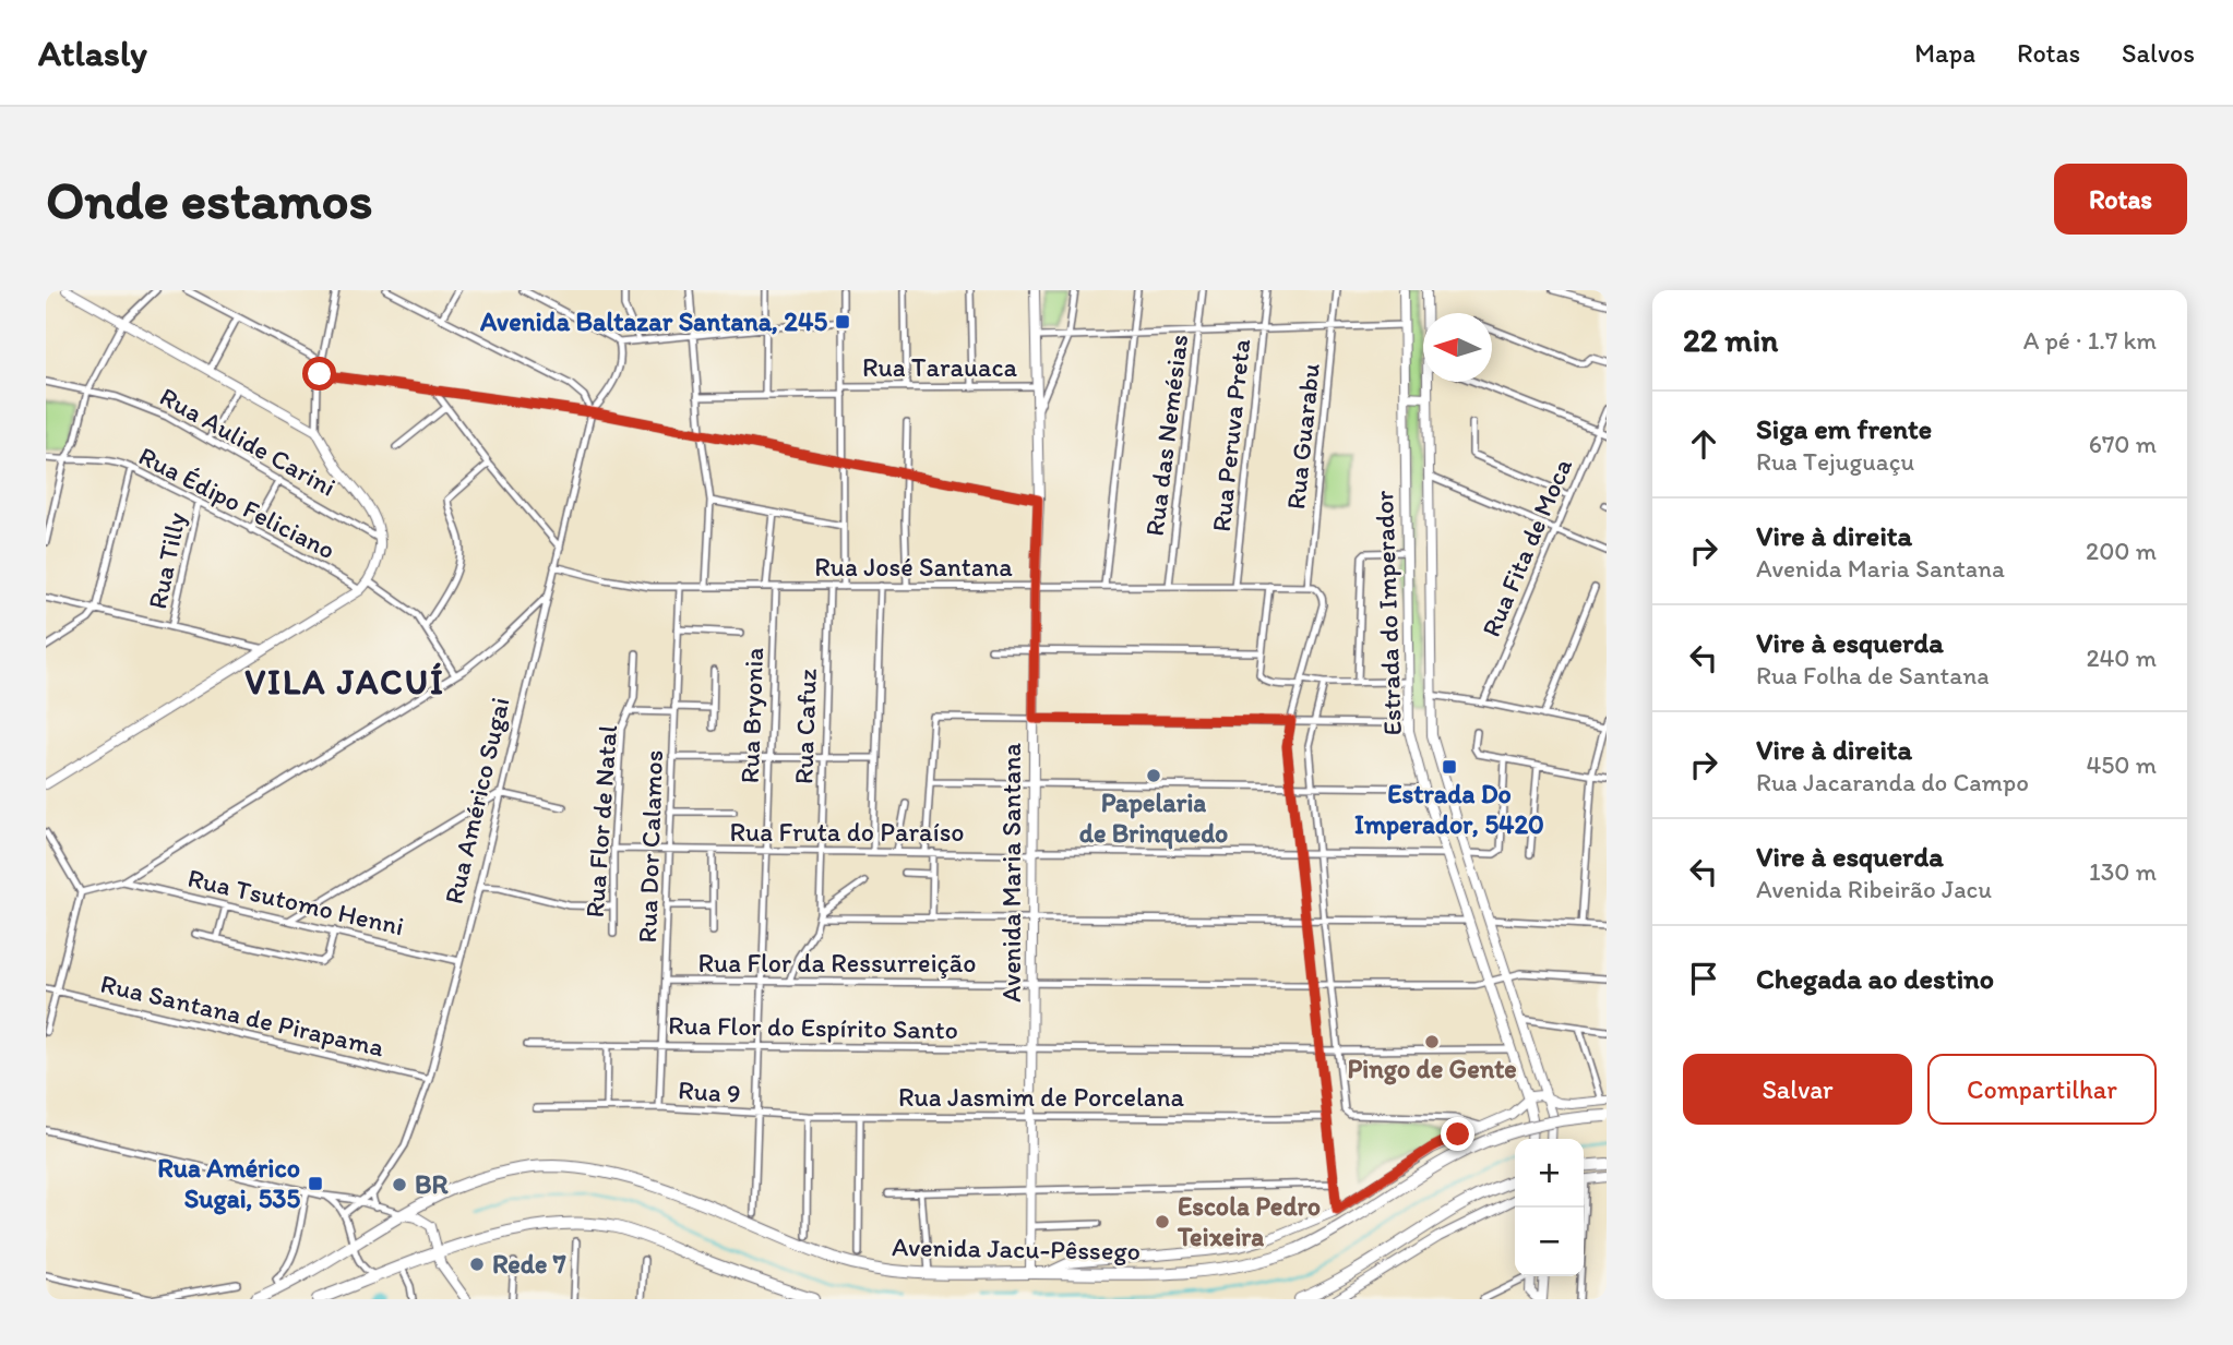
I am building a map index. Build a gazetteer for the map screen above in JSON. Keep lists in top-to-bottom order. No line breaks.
{"streets":{"highway":["Avenida Jacu-Pêssego"],"street":["Rua Tarauaca","Rua das Nemésias","Rua Peruva Preta","Rua Guarabu","Rua Aulide Carini","Rua Édipo Feliciano","Rua Fita de Moca","Rua Tilly","Rua José Santana","Estrada do Imperador","Rua Bryonia","Rua Cafuz","Rua Américo Sugai","Rua Flor de Natal","Rua Fruta do Paraíso","Rua Dor Calamos","Avenida Maria Santana","Rua Tsutomo Henni","Rua Flor da Ressurreição","Rua Santana de Pirapama","Rua Flor do Espírito Santo","Rua 9","Rua Jasmim de Porcelana"]},"crossings":[["Rua Tarauaca","Avenida Maria Santana"],["Rua das Nemésias","Rua José Santana"],["Rua Peruva Preta","Rua José Santana"],["Rua Guarabu","Rua José Santana"],["Rua Édipo Feliciano","Rua Tilly"],["Rua José Santana","Rua Bryonia"],["Rua José Santana","Rua Cafuz"],["Rua José Santana","Rua Américo Sugai"],["Rua José Santana","Rua Dor Calamos"],["Rua José Santana","Avenida Maria Santana"],["Estrada do Imperador","Rua Fruta do Paraíso"],["Estrada do Imperador","Rua Flor da Ressurreição"],["Estrada do Imperador","Rua Flor do Espírito Santo"],["Rua Bryonia","Rua Fruta do Paraíso"],["Rua Bryonia","Rua Flor da Ressurreição"],["Rua Bryonia","Rua Flor do Espírito Santo"],["Rua Bryonia","Rua 9"],["Rua Bryonia","Rua Jasmim de Porcelana"],["Rua Cafuz","Rua Fruta do Paraíso"],["Rua Américo Sugai","Rua Tsutomo Henni"],["Rua Américo Sugai","Rua Santana de Pirapama"],["Rua Flor de Natal","Rua Fruta do Paraíso"],["Rua Flor de Natal","Rua Dor Calamos"],["Rua Fruta do Paraíso","Rua Dor Calamos"],["Rua Fruta do Paraíso","Avenida Maria Santana"],["Rua Dor Calamos","Rua Flor da Ressurreição"],["Rua Dor Calamos","Rua Flor do Espírito Santo"],["Rua Dor Calamos","Rua 9"],["Avenida Maria Santana","Rua Flor da Ressurreição"],["Avenida Maria Santana","Rua Flor do Espírito Santo"],["Avenida Maria Santana","Rua Jasmim de Porcelana"],["Avenida Maria Santana","Avenida Jacu-Pêssego"],["Rua 9","Rua Jasmim de Porcelana"]],"districts":["VILA JACUÍ"],"places":{"transit":["Avenida Baltazar Santana, 245","Estrada Do Imperador, 5420","Rua Américo Sugai, 535"],"other":["Papelaria de Brinquedo","Pingo de Gente","BR","Escola Pedro Teixeira","Rede 7"]},"north":"left","page":{"header":"Atlasly","nav":["Mapa","Rotas","Salvos"],"buttons":["Rotas",["Salvar","Compartilhar"]],"title":"Onde estamos","heading":["22 min","A pé · 1.7 km"],"list":[["Siga em frente","Rua Tejuguaçu","670 m"],["Vire à direita","Avenida Maria Santana","200 m"],["Vire à esquerda","Rua Folha de Santana","240 m"],["Vire à direita","Rua Jacaranda do Campo","450 m"],["Vire à esquerda","Avenida Ribeirão Jacu","130 m"],"Chegada ao destino"],"map_buttons":["+","−"]}}
